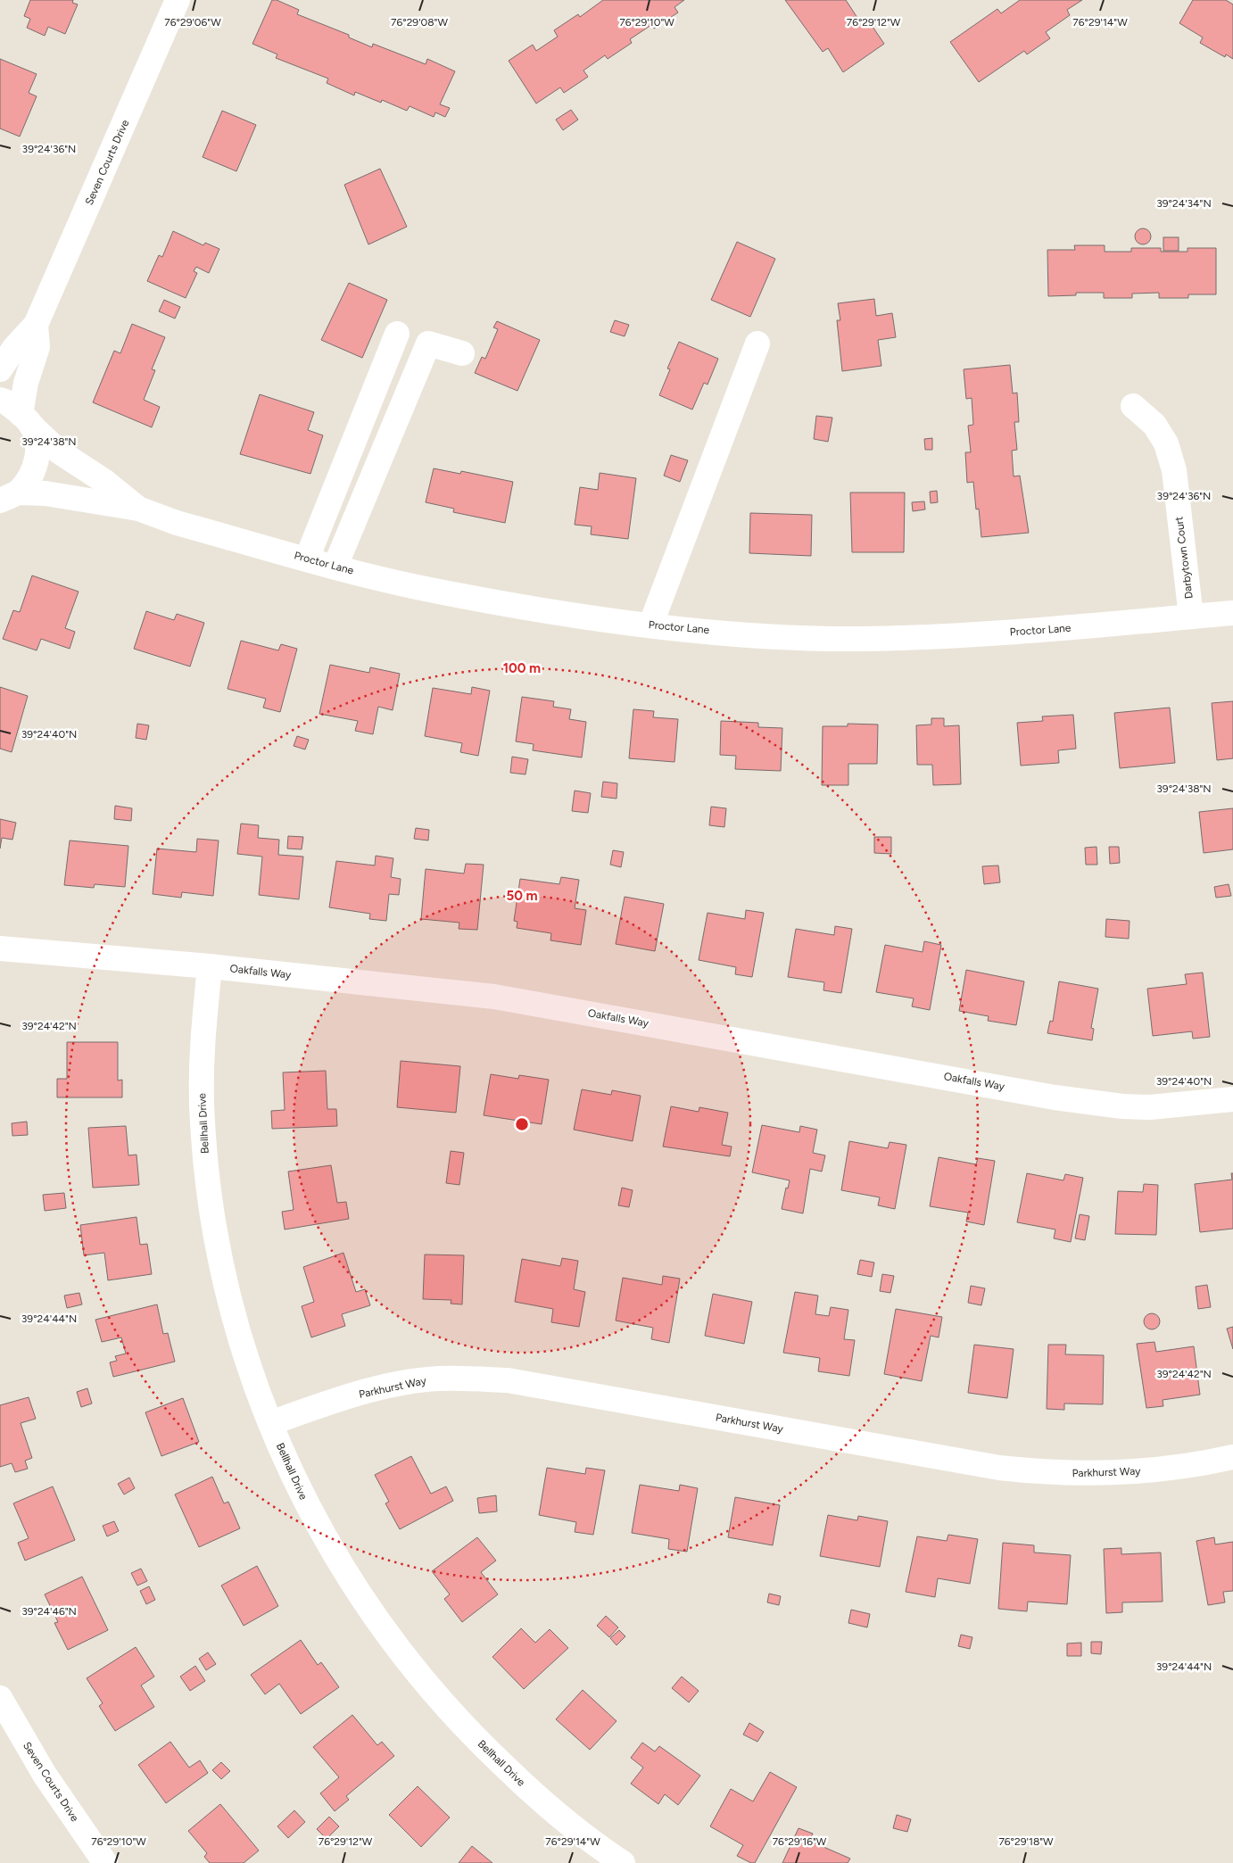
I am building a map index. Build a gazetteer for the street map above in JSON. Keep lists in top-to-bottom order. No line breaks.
{"streets":{"street":["Seven Courts Drive","Darbytown Court","Proctor Lane","Oakfalls Way","Bellhall Drive","Parkhurst Way"]},"crossings":[["Seven Courts Drive","Proctor Lane"],["Darbytown Court","Proctor Lane"],["Oakfalls Way","Bellhall Drive"],["Bellhall Drive","Parkhurst Way"]],"coordinates":["76°29'06\"W","76°29'08\"W","76°29'10\"W","76°29'12\"W","76°29'14\"W","39°24'36\"N","39°24'34\"N","39°24'38\"N","39°24'40\"N","39°24'42\"N","39°24'44\"N","39°24'46\"N","76°29'16\"W","76°29'18\"W"],"rings":["100 m","50 m"]}
